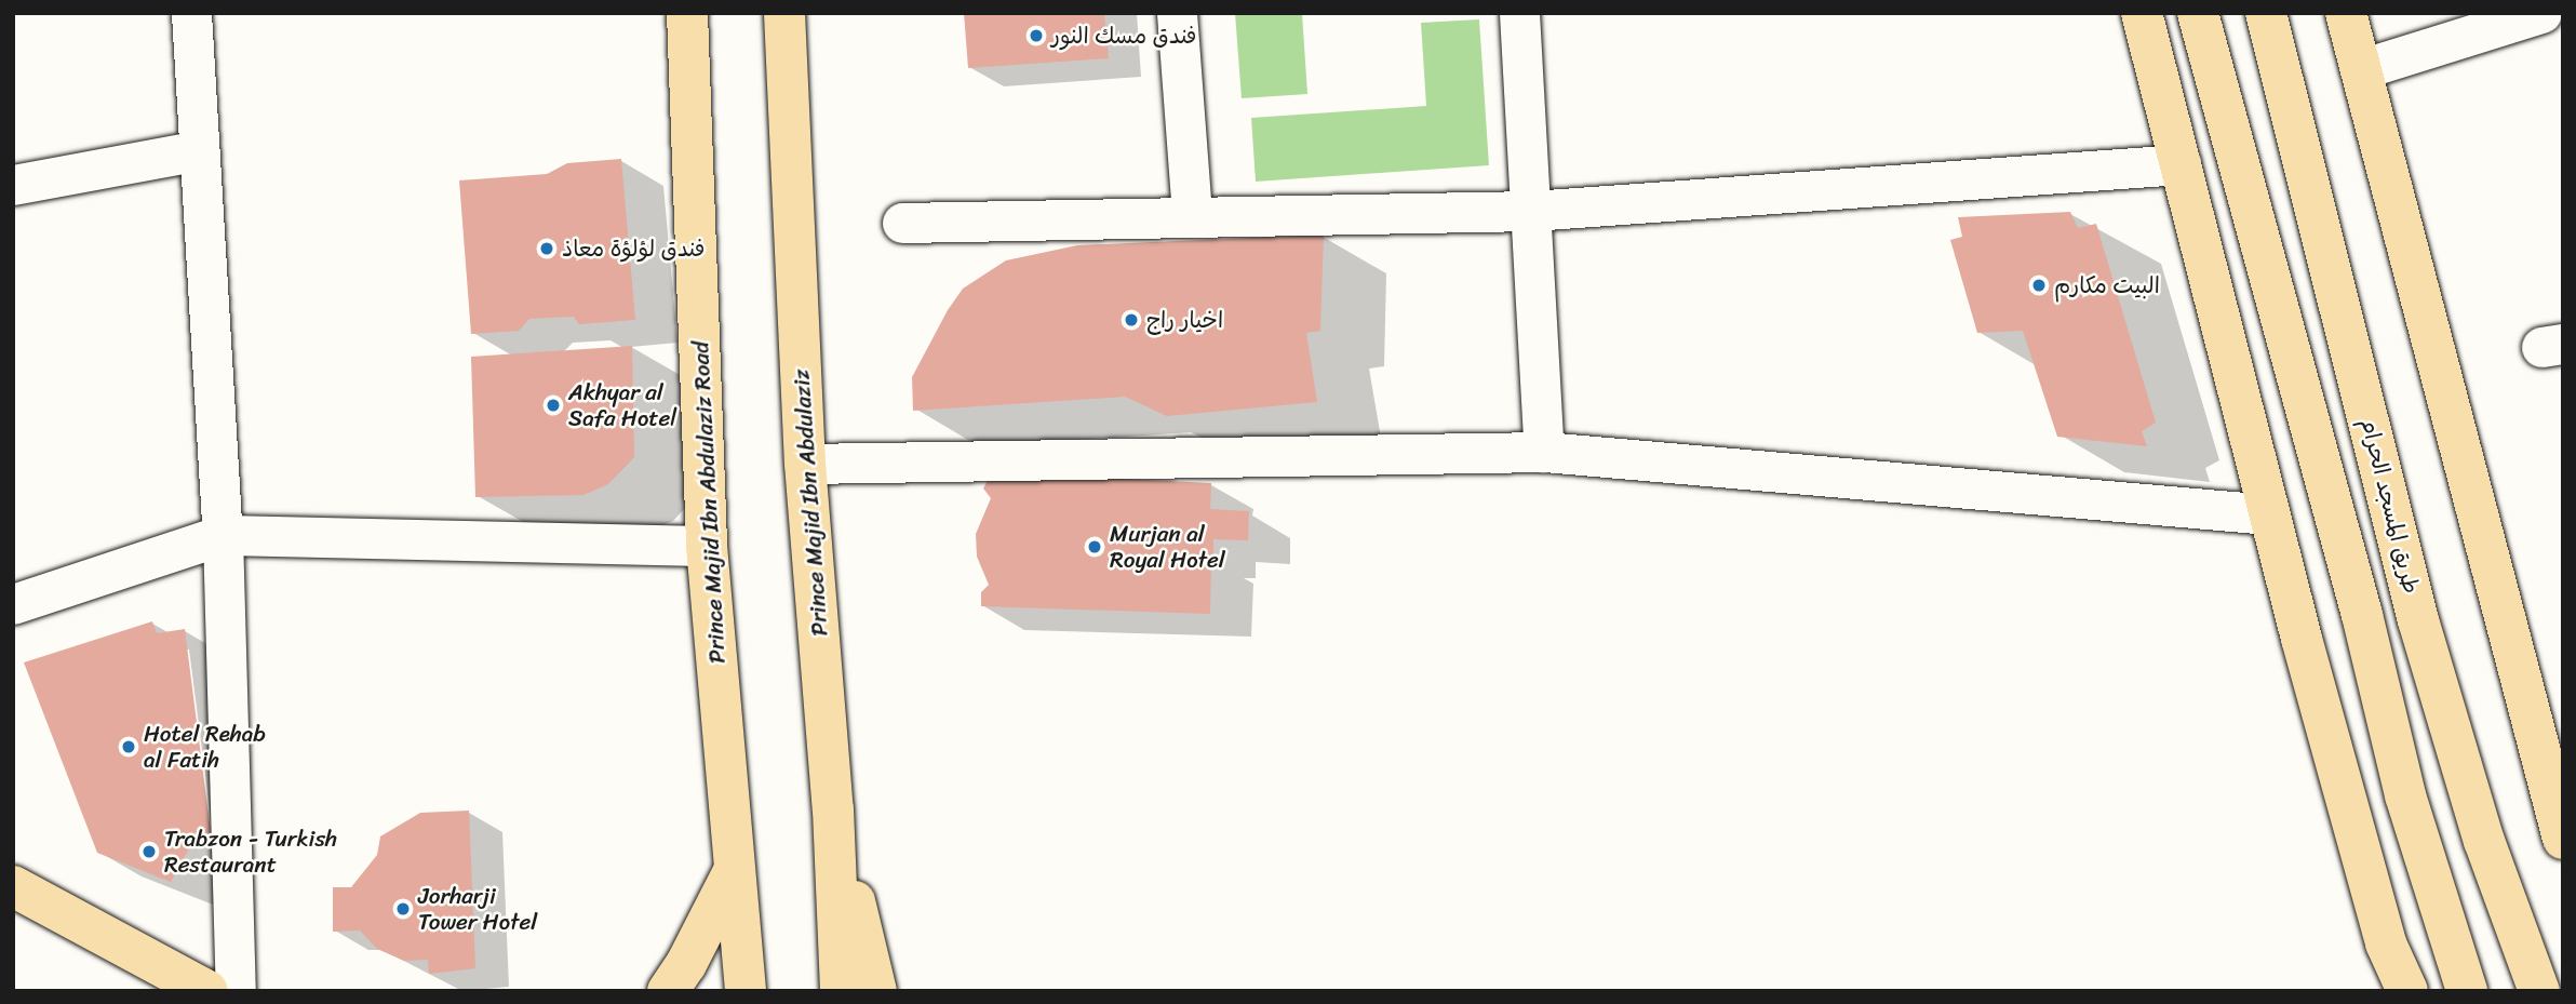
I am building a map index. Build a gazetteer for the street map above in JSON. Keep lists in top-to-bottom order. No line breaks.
{"streets":{"main road":["Prince Majid Ibn Abdulaziz Road","Prince Majid Ibn Abdulaziz","طريق المسجد الحرام"]},"places":["فندق مسك النور","فندق لؤلؤة معاذ","البيت مكارم","اخيار راج","Akhyar al Safa Hotel","Murjan al Royal Hotel","Hotel Rehab al Fatih","Trabzon - Turkish Restaurant","Jorharji Tower Hotel"]}
